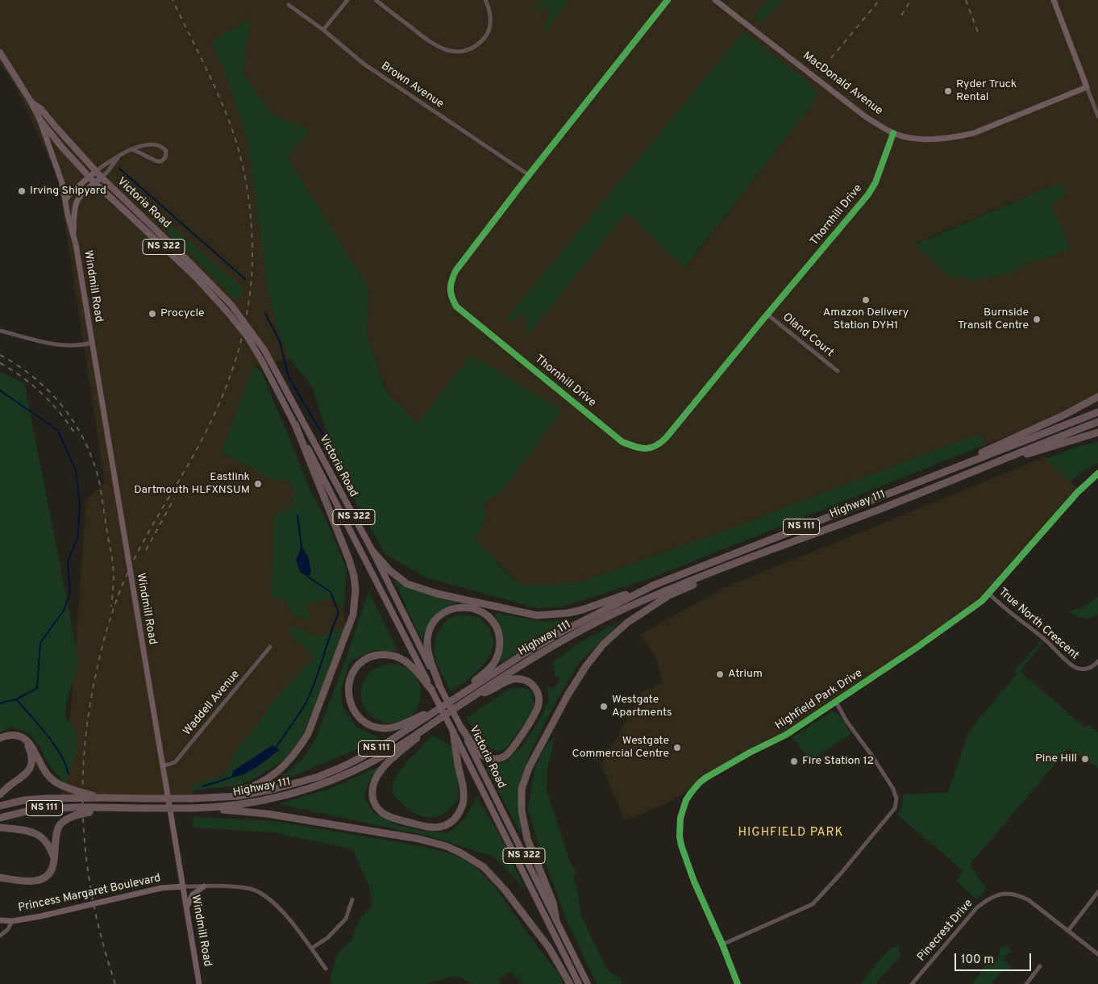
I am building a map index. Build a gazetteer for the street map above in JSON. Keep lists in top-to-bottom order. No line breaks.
{"streets":{"highway":["Highway 111","NS 111"],"main road":["Victoria Road","NS 322","Windmill Road"],"street":["MacDonald Avenue","Brown Avenue","Thornhill Drive","Oland Court","True North Crescent","Highfield Park Drive","Waddell Avenue","Princess Margaret Boulevard","Pinecrest Drive"]},"crossings":[["MacDonald Avenue","Thornhill Drive"],["Brown Avenue","Thornhill Drive"],["Victoria Road","Windmill Road"],["Thornhill Drive","Oland Court"],["Windmill Road","Waddell Avenue"],["Windmill Road","Princess Margaret Boulevard"],["True North Crescent","Highfield Park Drive"]],"districts":["HIGHFIELD PARK"],"places":["Ryder Truck Rental","Irving Shipyard","Amazon Delivery Station DYH1","Procycle","Burnside Transit Centre","Eastlink Dartmouth HLFXNSUM","Atrium","Westgate Apartments","Westgate Commercial Centre","Pine Hill","Fire Station 12"],"scale_bar":"100 m"}
